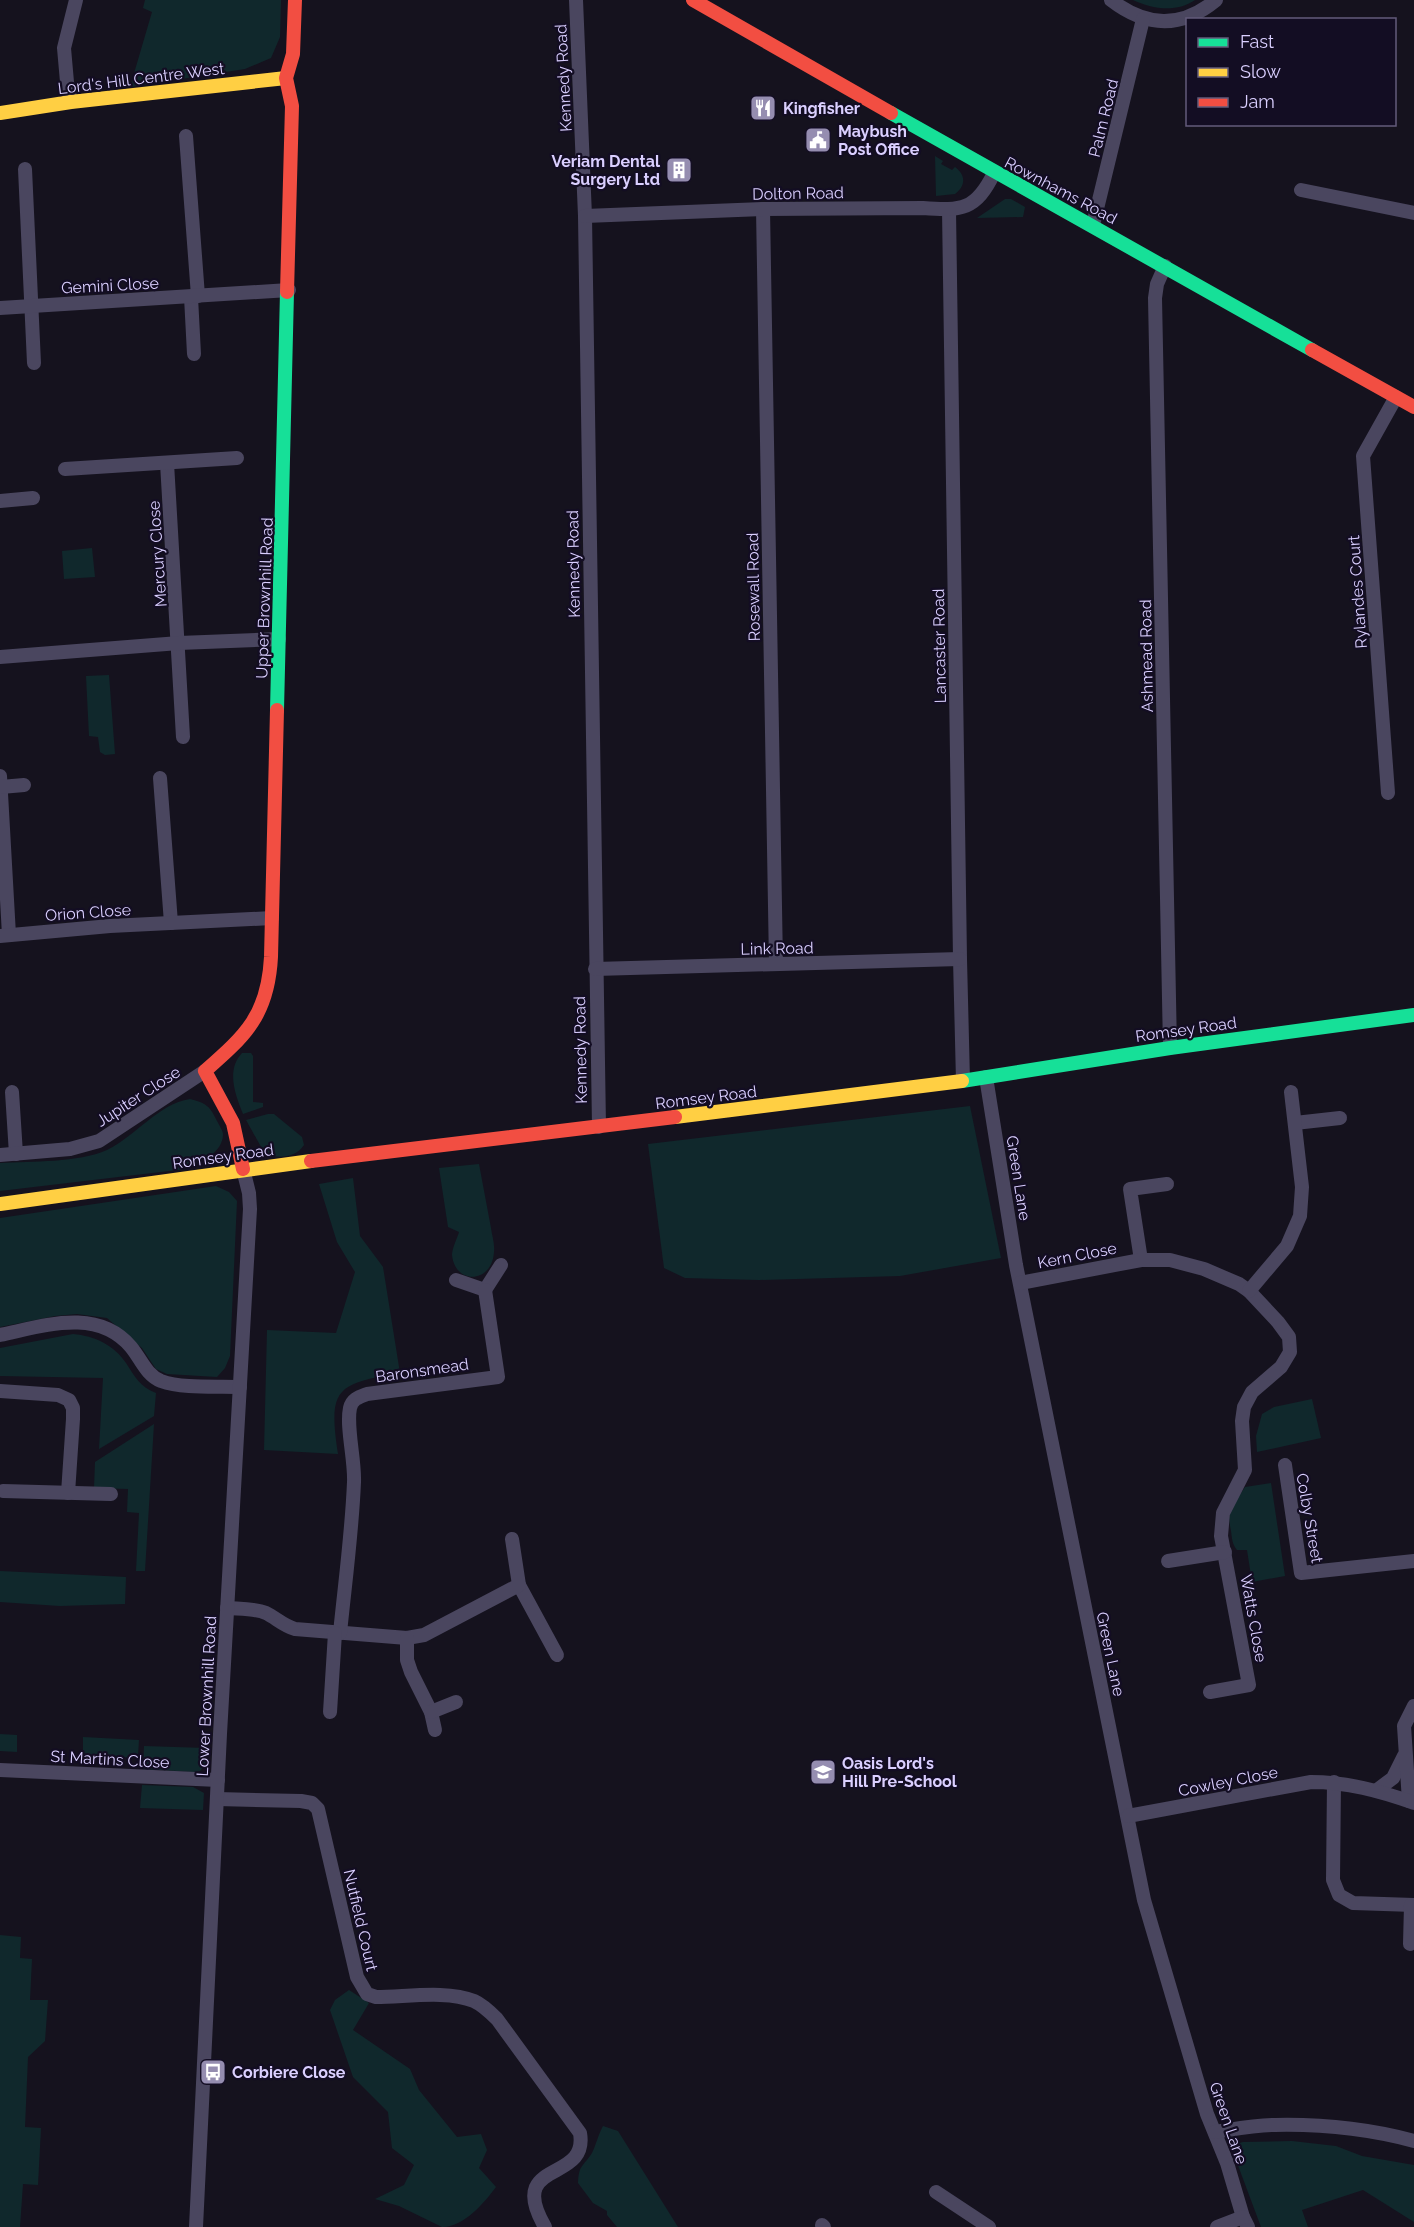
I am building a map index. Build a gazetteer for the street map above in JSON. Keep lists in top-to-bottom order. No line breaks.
{"streets":{"street":["Lord's Hill Centre West","Kennedy Road","Palm Road","Rownhams Road","Dolton Road","Gemini Close","Mercury Close","Rosewall Road","Rylandes Court","Upper Brownhill Road","Lancaster Road","Ashmead Road","Orion Close","Link Road","Romsey Road","Jupiter Close","Green Lane","Kern Close","Baronsmead","Colby Street","Watts Close","Lower Brownhill Road","St Martins Close","Cowley Close","Nutfield Court"]},"crossings":[["Lord's Hill Centre West","Upper Brownhill Road"],["Kennedy Road","Dolton Road"],["Kennedy Road","Link Road"],["Kennedy Road","Romsey Road"],["Palm Road","Rownhams Road"],["Rownhams Road","Dolton Road"],["Rownhams Road","Rylandes Court"],["Rownhams Road","Ashmead Road"],["Dolton Road","Rosewall Road"],["Dolton Road","Lancaster Road"],["Gemini Close","Upper Brownhill Road"],["Rosewall Road","Link Road"],["Upper Brownhill Road","Orion Close"],["Upper Brownhill Road","Jupiter Close"],["Lancaster Road","Link Road"],["Lancaster Road","Romsey Road"],["Ashmead Road","Romsey Road"],["Romsey Road","Green Lane"],["Romsey Road","Lower Brownhill Road"],["Green Lane","Kern Close"],["Green Lane","Cowley Close"],["Kern Close","Watts Close"],["Lower Brownhill Road","St Martins Close"],["Lower Brownhill Road","Nutfield Court"]],"places":{"restaurant":["Kingfisher"],"public building":["Maybush Post Office"],"building":["Veriam Dental Surgery Ltd"],"school or university":["Oasis Lord's Hill Pre-School"],"bus stop":["Corbiere Close"]},"legend":["Fast","Slow","Jam"]}
